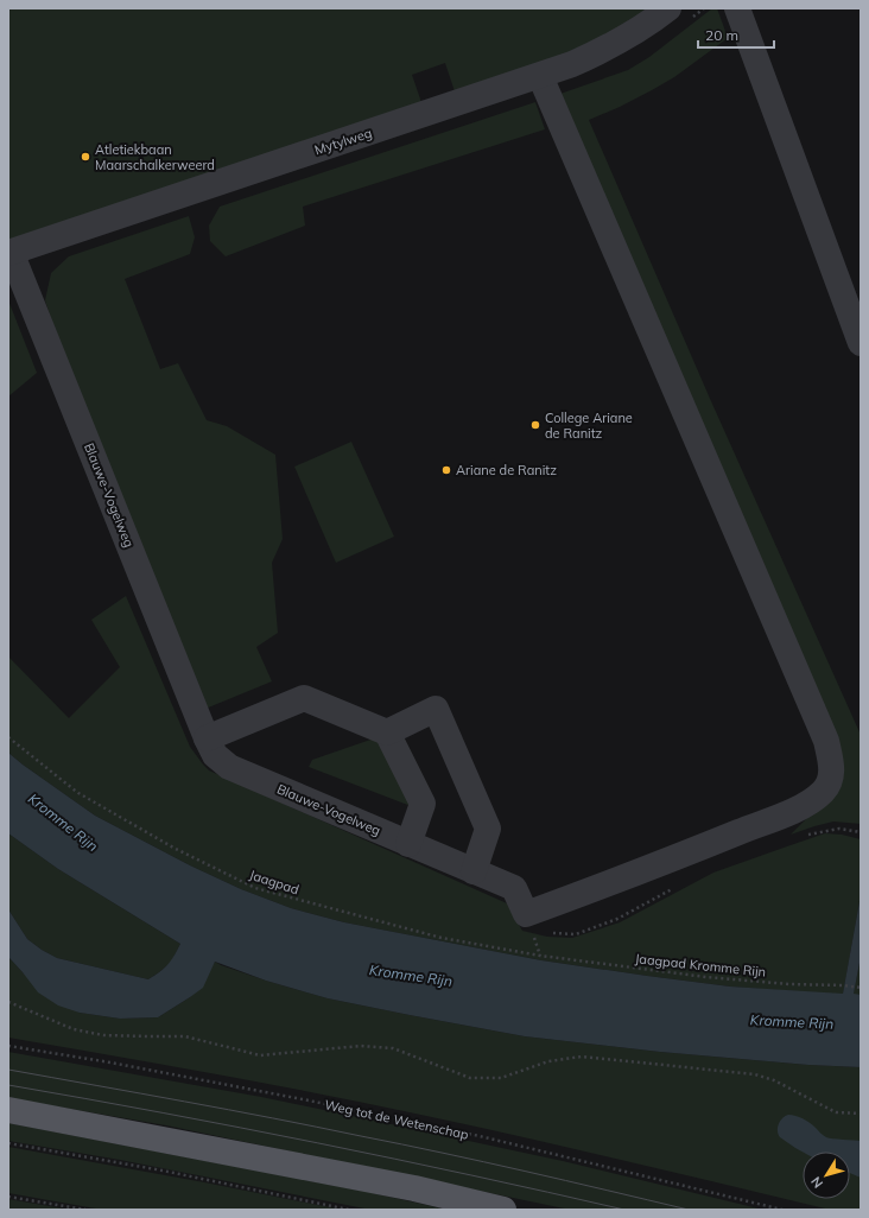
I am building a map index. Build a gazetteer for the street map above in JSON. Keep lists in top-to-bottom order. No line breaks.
{"streets":{"street":["Mytylweg","Blauwe-Vogelweg"],"path":["Jaagpad","Jaagpad Kromme Rijn","Weg tot de Wetenschap"]},"crossings":[["Mytylweg","Blauwe-Vogelweg"],["Jaagpad","Jaagpad Kromme Rijn"]],"water":["Kromme Rijn"],"places":["Atletiekbaan Maarschalkerweerd","College Ariane de Ranitz","Ariane de Ranitz"],"scale_bar":"20 m","north":"bottom left"}
